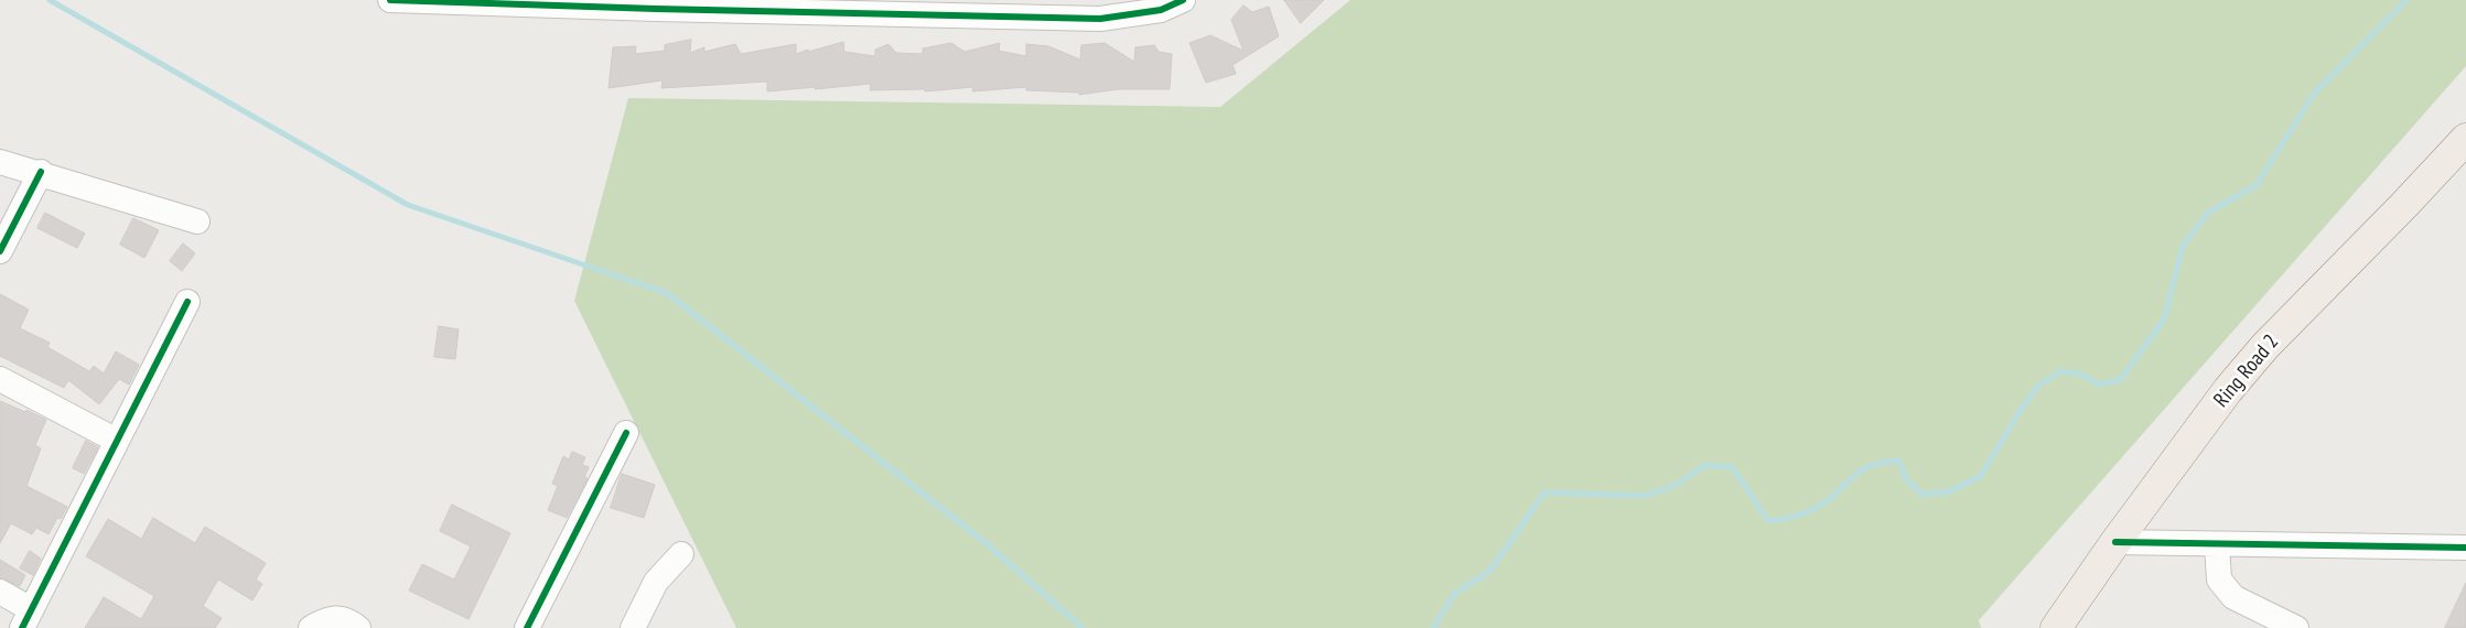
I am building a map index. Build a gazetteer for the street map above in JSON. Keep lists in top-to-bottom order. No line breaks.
{"streets":{"main road":["Ring Road 2"]}}
